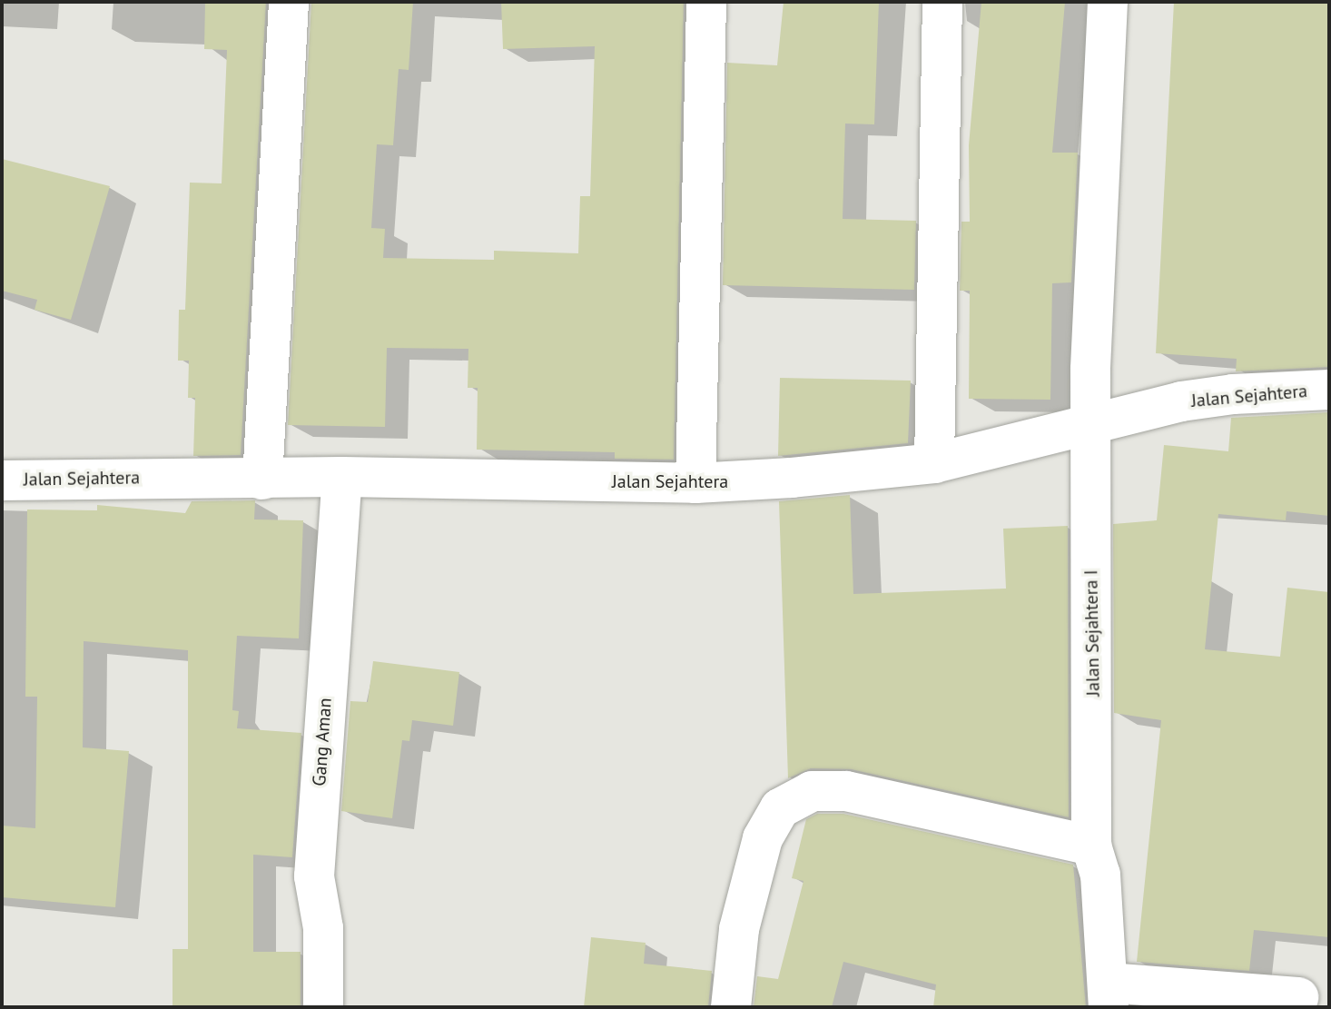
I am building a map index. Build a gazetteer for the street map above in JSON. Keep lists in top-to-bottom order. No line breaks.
{"streets":{"street":["Jalan Sejahtera","Jalan Sejahtera I","Gang Aman"]},"crossings":[["Jalan Sejahtera","Jalan Sejahtera I"],["Jalan Sejahtera","Gang Aman"]]}
